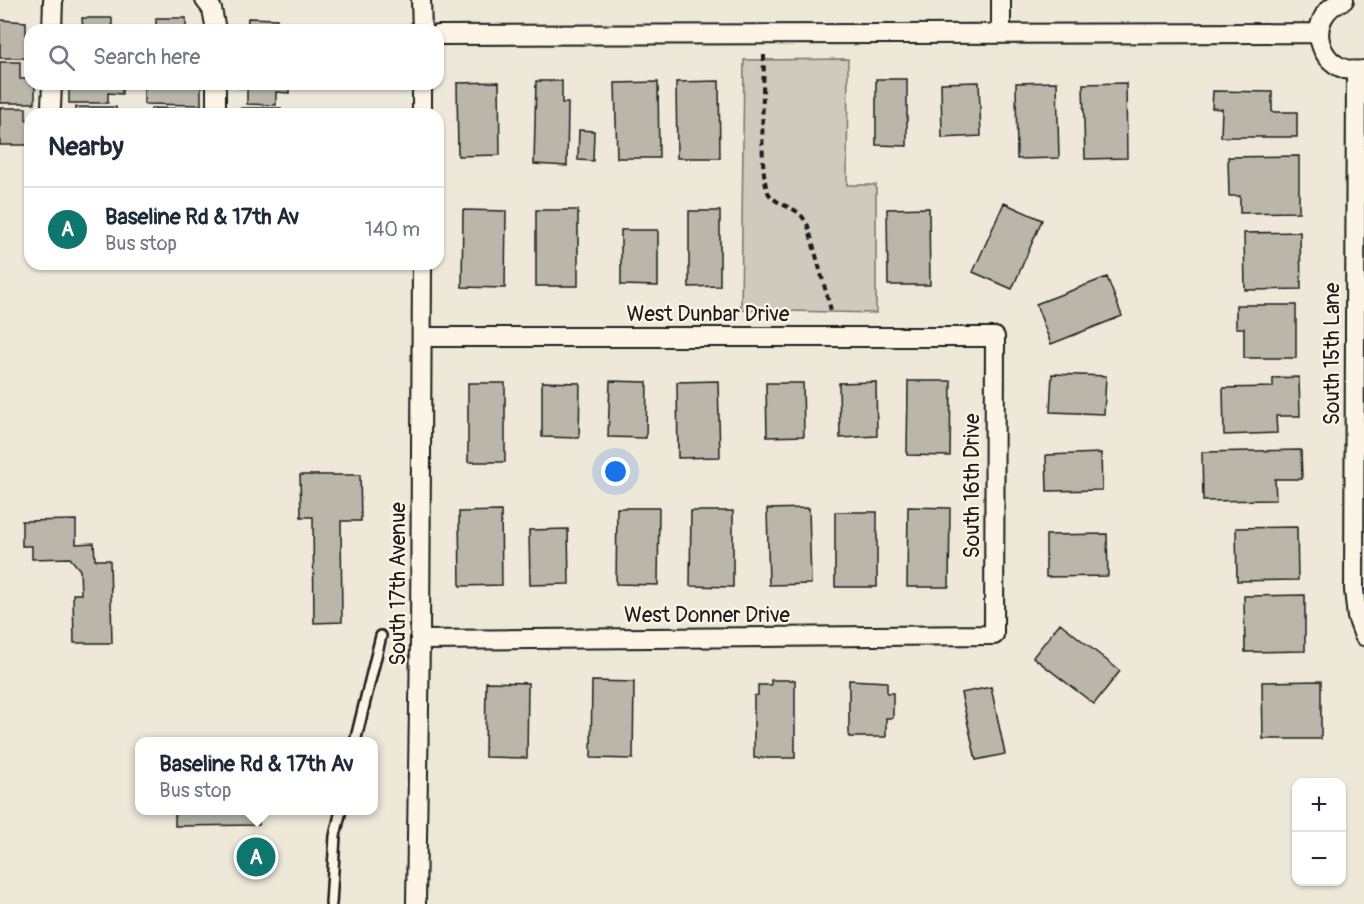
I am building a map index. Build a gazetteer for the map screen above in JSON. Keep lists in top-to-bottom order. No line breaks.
{"streets":{"street":["West Dunbar Drive","South 15th Lane","South 16th Drive","South 17th Avenue","West Donner Drive"]},"crossings":[["West Dunbar Drive","South 16th Drive"],["West Dunbar Drive","South 17th Avenue"],["South 16th Drive","West Donner Drive"],["South 17th Avenue","West Donner Drive"]],"page":{"search":"Search here","heading":"Nearby","list":[{"mark":"A","name":"Baseline Rd & 17th Av","note":"Bus stop","value":"140 m"}],"popup":["Baseline Rd & 17th Av","Bus stop"],"map_buttons":["+","−"],"pins":"A"}}
